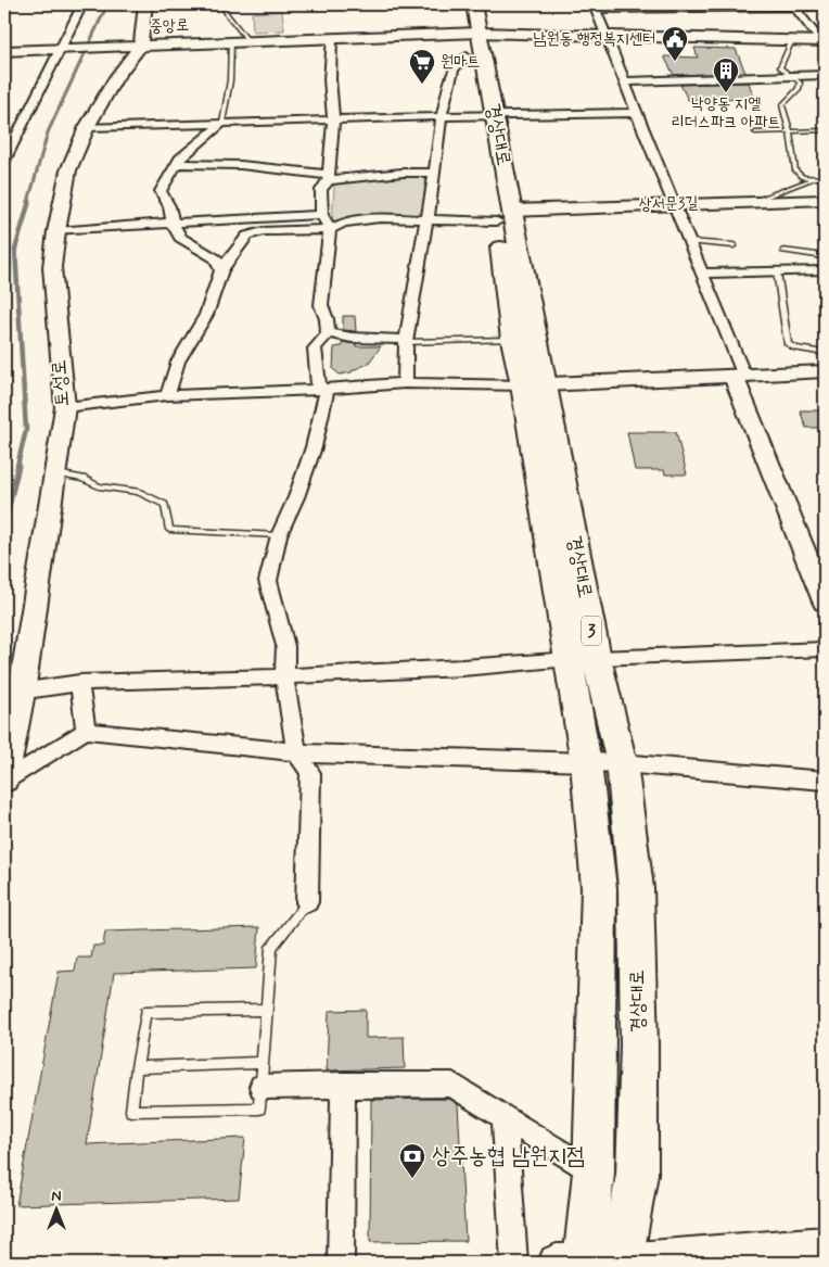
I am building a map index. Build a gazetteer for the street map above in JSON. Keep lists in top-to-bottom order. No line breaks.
{"streets":{"main road":["경상대로","3"],"street":["중앙로","상서문3길","토성로"]},"crossings":[["중앙로","경상대로"],["중앙로","토성로"],["경상대로","상서문3길"]],"places":{"public building":["남원동 행정복지센터"],"supermarket":["원마트"],"building":["낙양동 지엘 리더스파크 아파트"],"bank":["상주농협 남원지점"]},"north":"top"}
